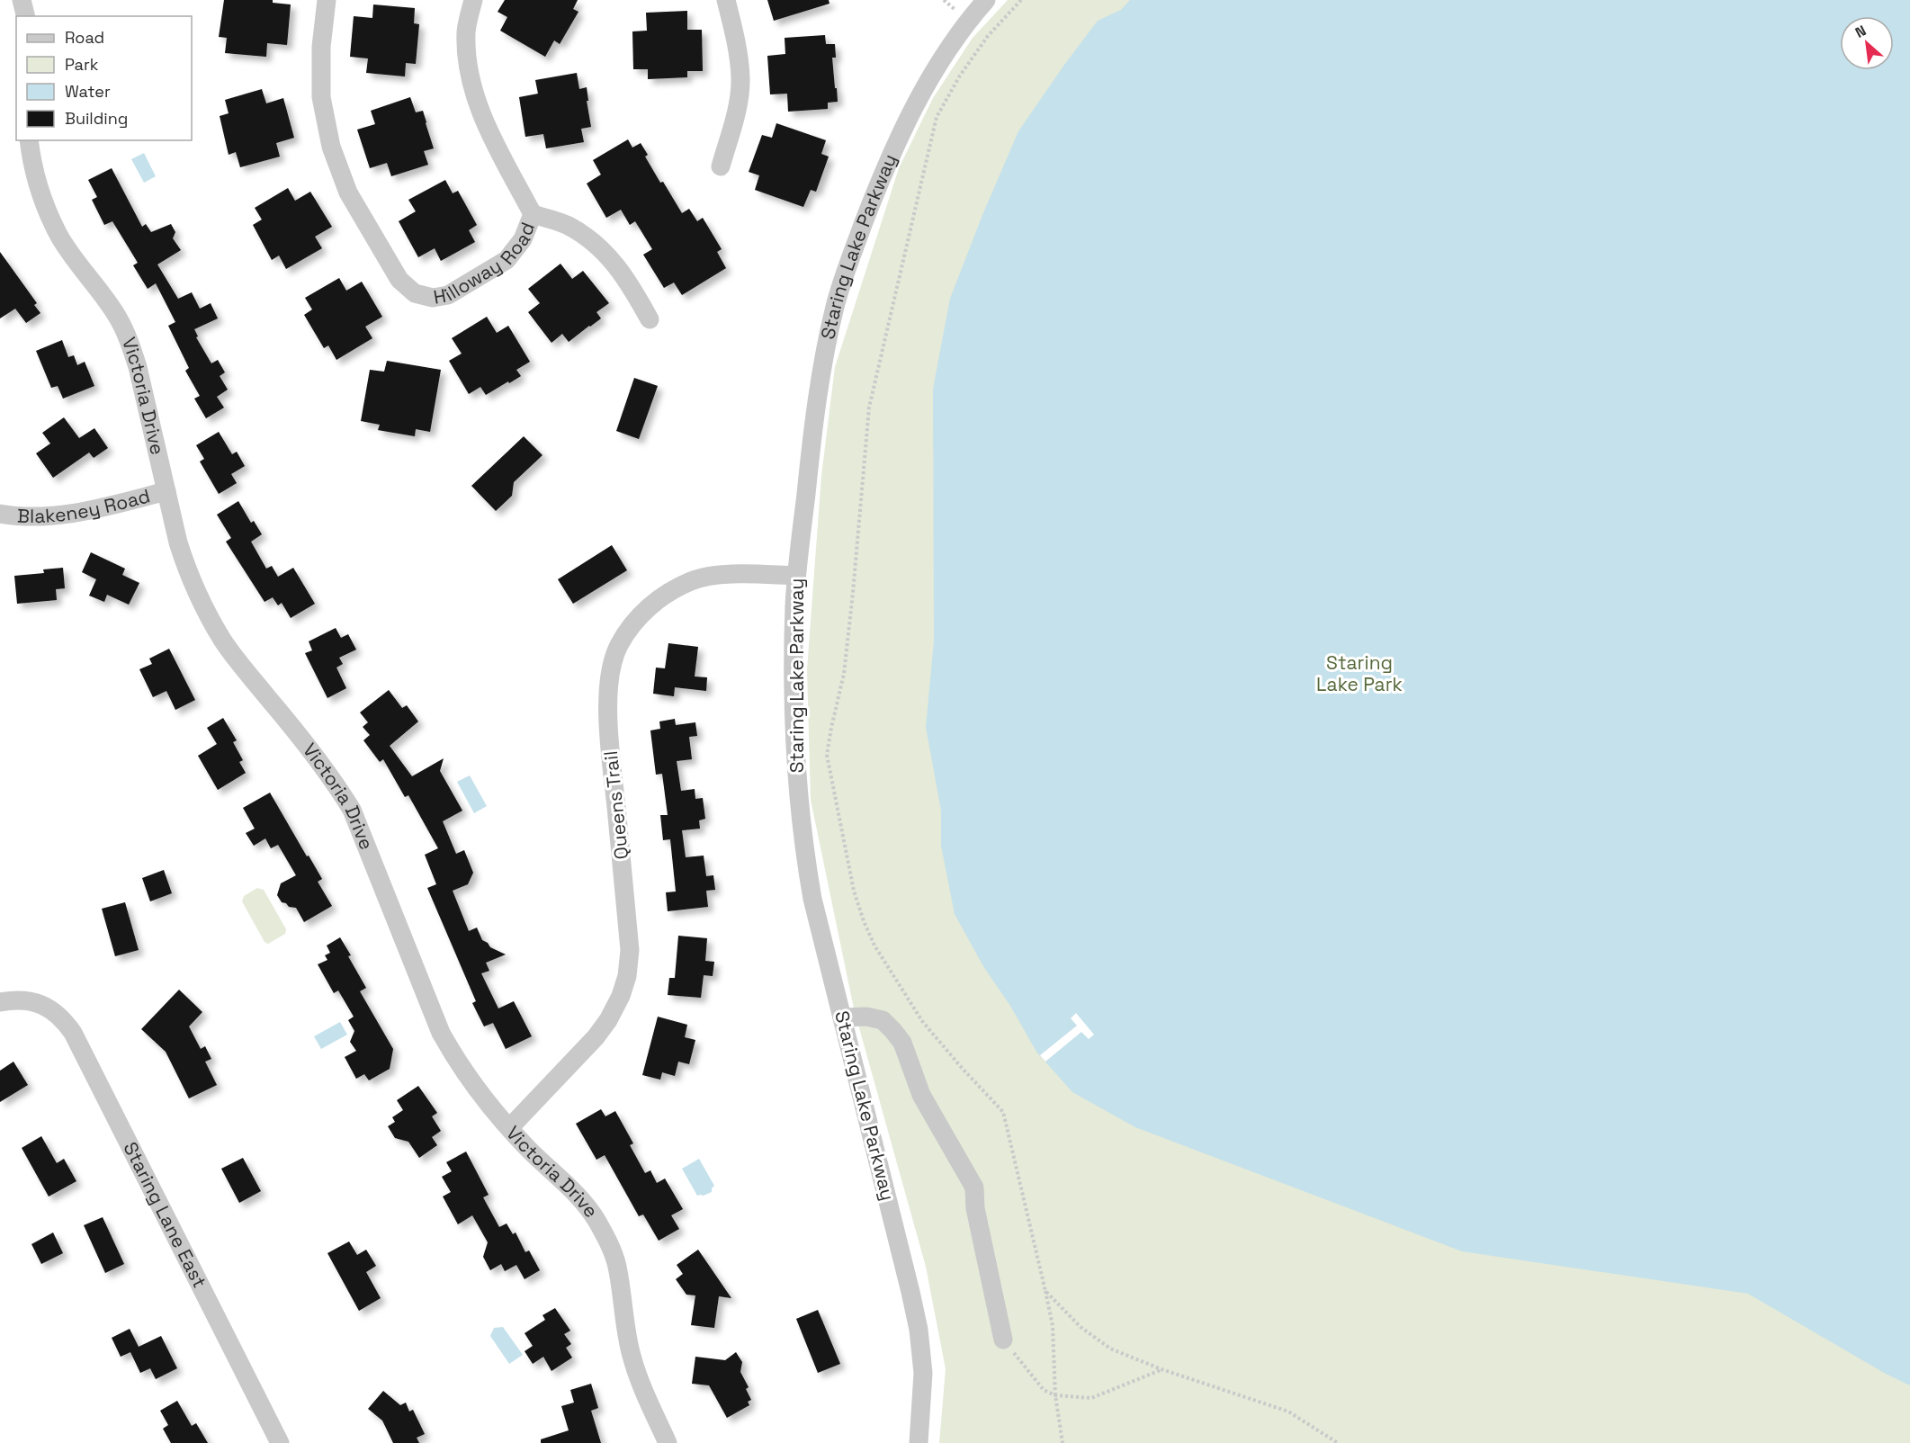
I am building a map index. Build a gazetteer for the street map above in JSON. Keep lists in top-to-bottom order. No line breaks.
{"streets":{"street":["Staring Lake Parkway","Hilloway Road","Victoria Drive","Blakeney Road","Queens Trail","Staring Lane East"]},"crossings":[["Staring Lake Parkway","Queens Trail"],["Victoria Drive","Blakeney Road"],["Victoria Drive","Queens Trail"]],"parks":["Staring Lake Park"],"legend":["Road","Park","Water","Building"],"north":"top left"}
